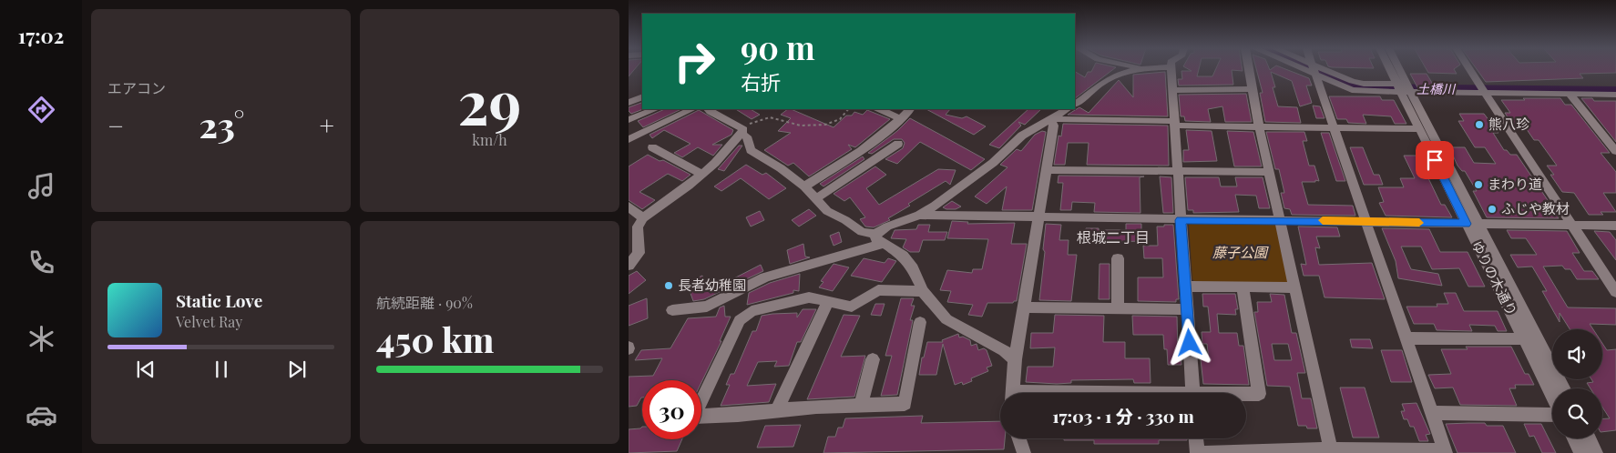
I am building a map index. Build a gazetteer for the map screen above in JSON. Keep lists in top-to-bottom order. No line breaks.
{"streets":{"street":["ゆりの木通り"]},"districts":["根城二丁目"],"water":["土橋川"],"parks":["藤子公園"],"places":["熊八珍","まわり道","ふじや教材","長者幼稚園"],"page":{"tabs":"17:02","tile":["エアコン",["29","km/h"],["航続距離 · 90%","450 km"]],"turn":["90 m","右折"],"heat":["−","23°","+"],"song":["Static Love","Velvet Ray"],"limit":"30","trip":"17:03 · 1 分 · 330 m"}}
